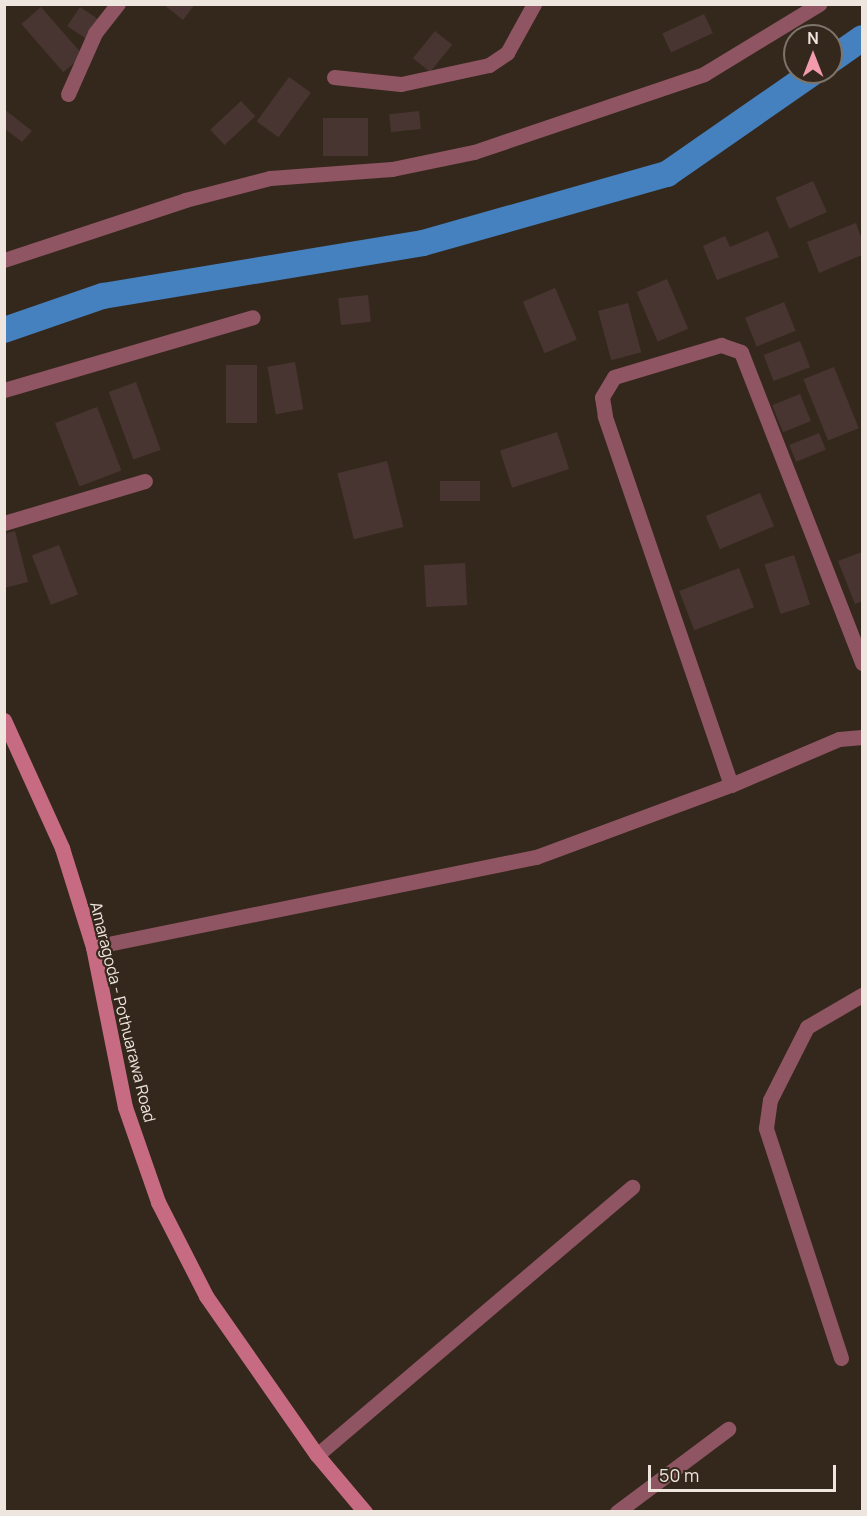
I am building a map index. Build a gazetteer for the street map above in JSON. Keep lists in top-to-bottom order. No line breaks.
{"streets":{"street":["Amaragoda - Pothuarawa Road"]},"scale_bar":"50 m","north":"top"}
